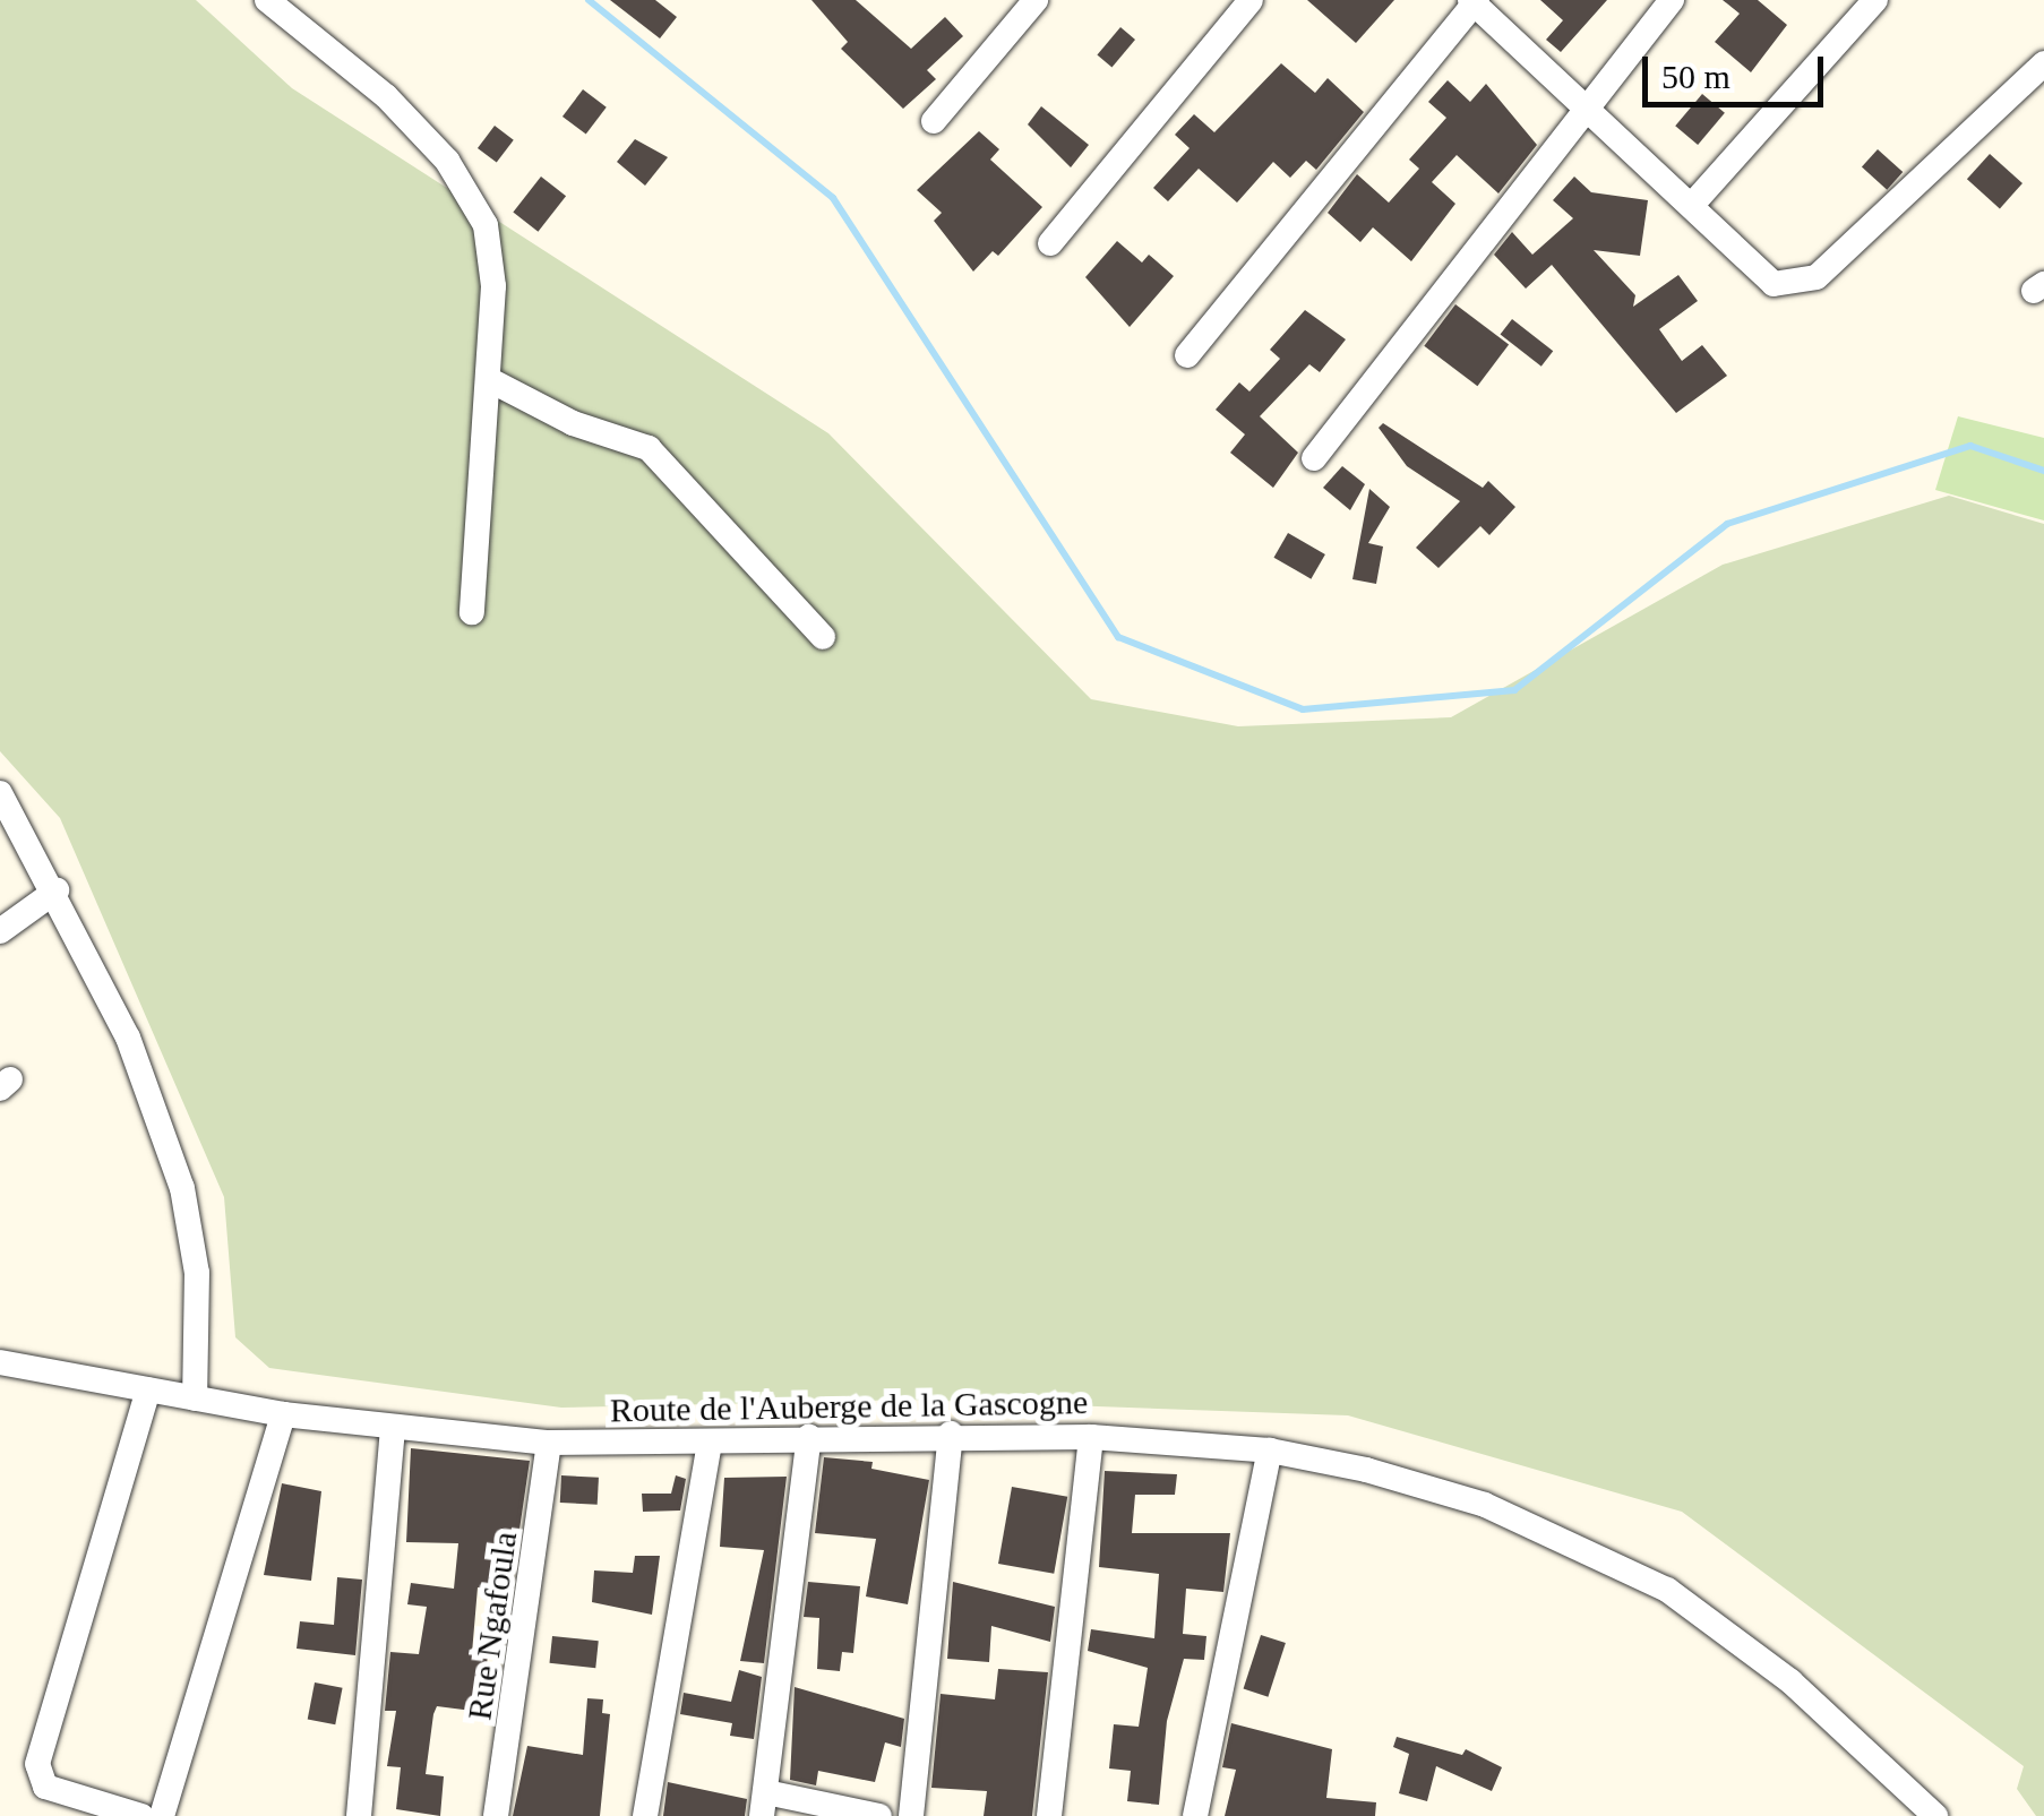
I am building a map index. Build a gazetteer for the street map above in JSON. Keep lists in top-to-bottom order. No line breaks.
{"streets":{"street":["Route de l'Auberge de la Gascogne","Rue Ngafoula"]},"crossings":[["Route de l'Auberge de la Gascogne","Rue Ngafoula"]],"scale_bar":"50 m"}
